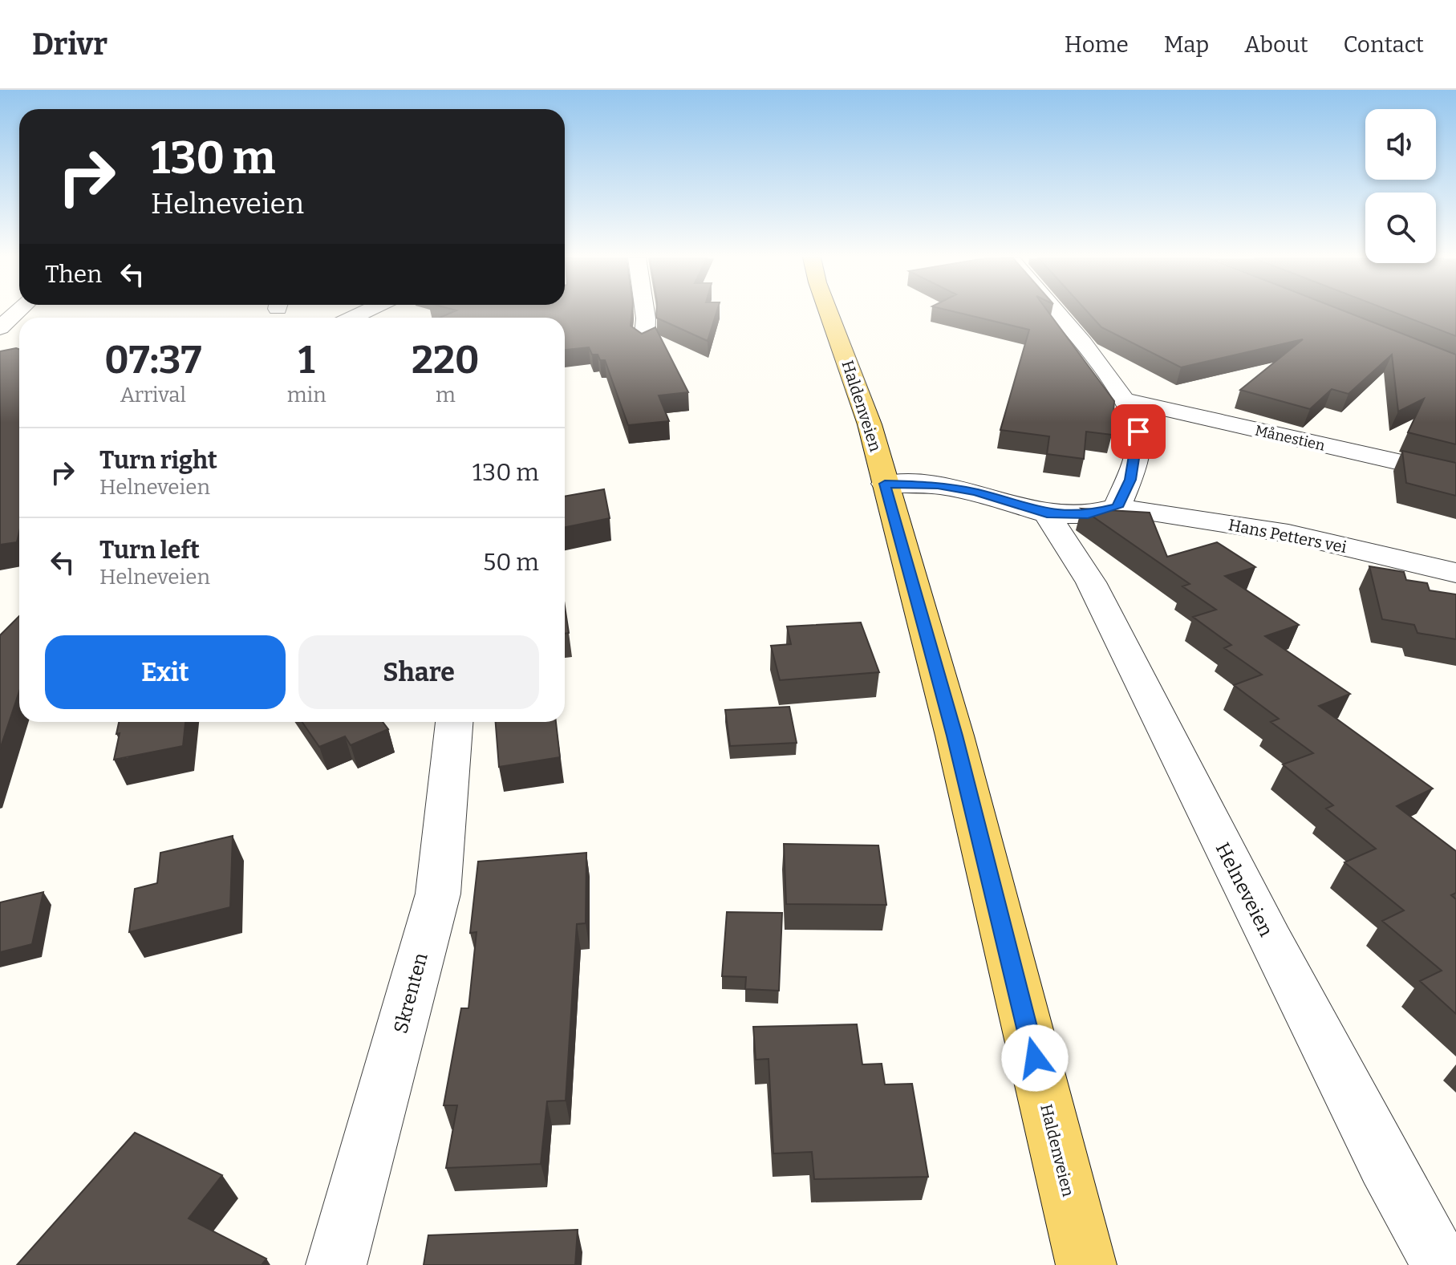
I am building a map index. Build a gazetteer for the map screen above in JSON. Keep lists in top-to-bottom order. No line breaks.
{"streets":{"main road":["Haldenveien"],"street":["Månestien","Hans Petters vei","Helneveien","Skrenten"]},"page":{"header":"Drivr","nav":["Home","Map","About","Contact"],"turn":["130 m","Helneveien"],"then":"Then","eta":["07:37","Arrival","1","min","220","m"],"list":[{"name":"Turn right","note":"Helneveien","value":"130 m"},{"name":"Turn left","note":"Helneveien","value":"50 m"}],"buttons":["Exit","Share"]}}
